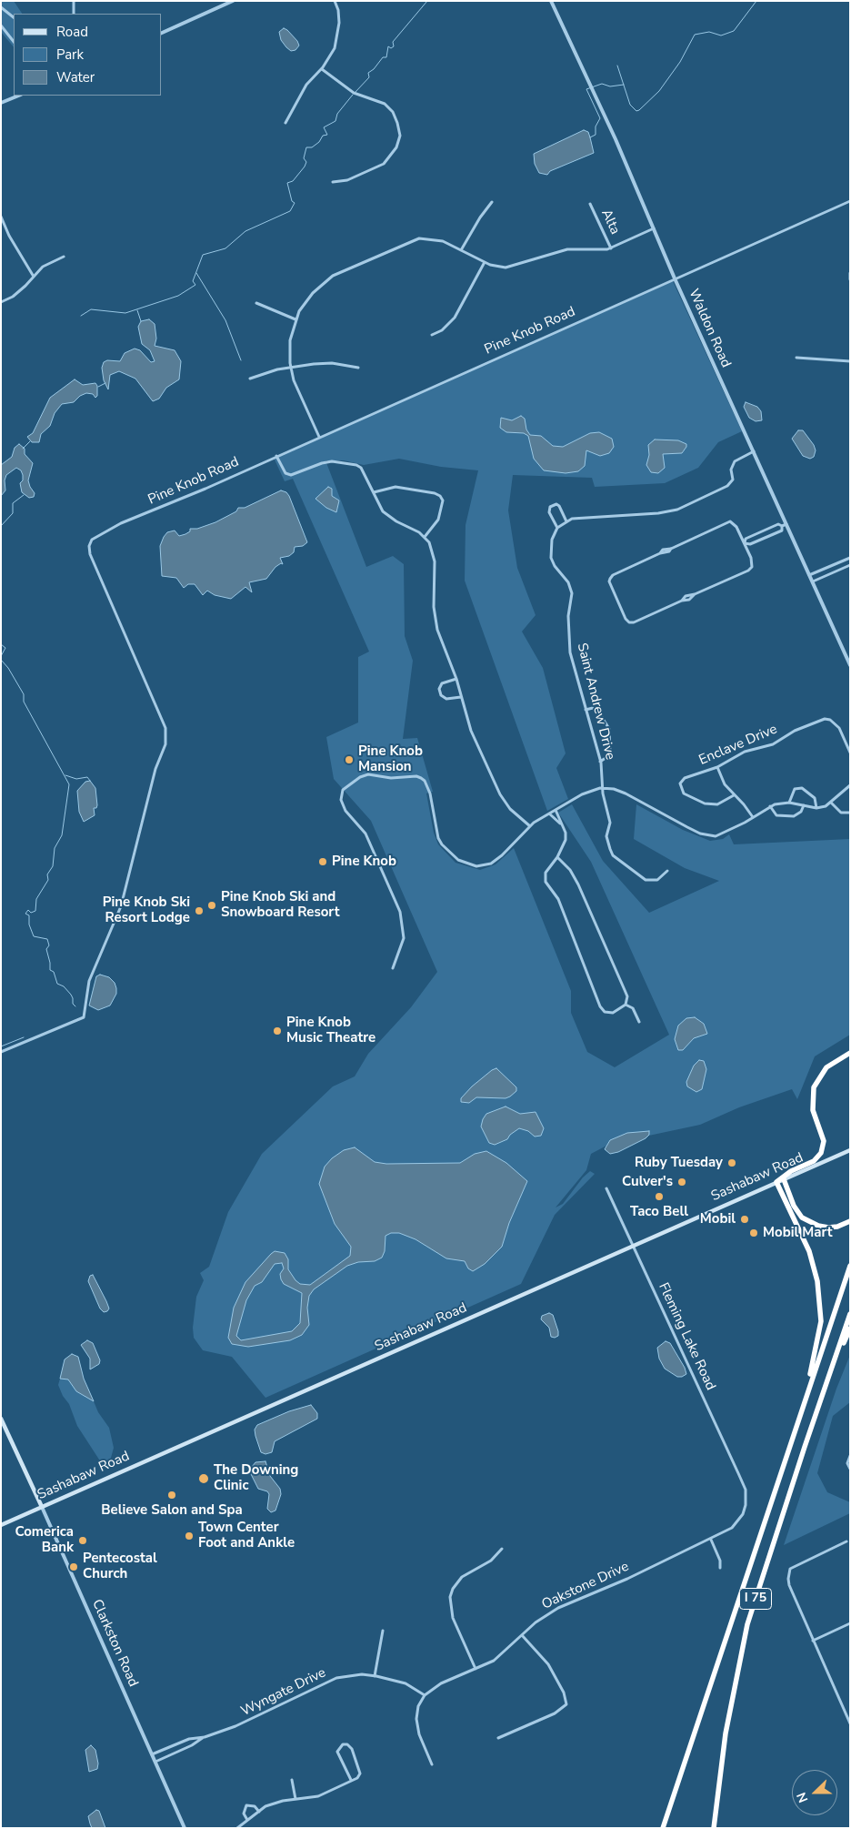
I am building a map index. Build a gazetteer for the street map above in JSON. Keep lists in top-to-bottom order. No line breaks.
{"streets":{"highway":["I 75"],"main road":["Sashabaw Road","Clarkston Road"],"street":["Alta","Waldon Road","Pine Knob Road","Saint Andrew Drive","Enclave Drive","Fleming Lake Road","Oakstone Drive","Wyngate Drive"]},"crossings":[["Waldon Road","Pine Knob Road"],["Sashabaw Road","Fleming Lake Road"],["Sashabaw Road","Clarkston Road"],["Fleming Lake Road","Oakstone Drive"],["Oakstone Drive","Wyngate Drive"],["Clarkston Road","Wyngate Drive"]],"places":["Pine Knob Mansion","Pine Knob","Pine Knob Ski and Snowboard Resort","Pine Knob Ski Resort Lodge","Pine Knob Music Theatre","Ruby Tuesday","Culver's","Taco Bell","Mobil","Mobil Mart","The Downing Clinic","Believe Salon and Spa","Town Center Foot and Ankle","Comerica Bank","Pentecostal Church"],"legend":["Road","Park","Water"],"north":"left"}
